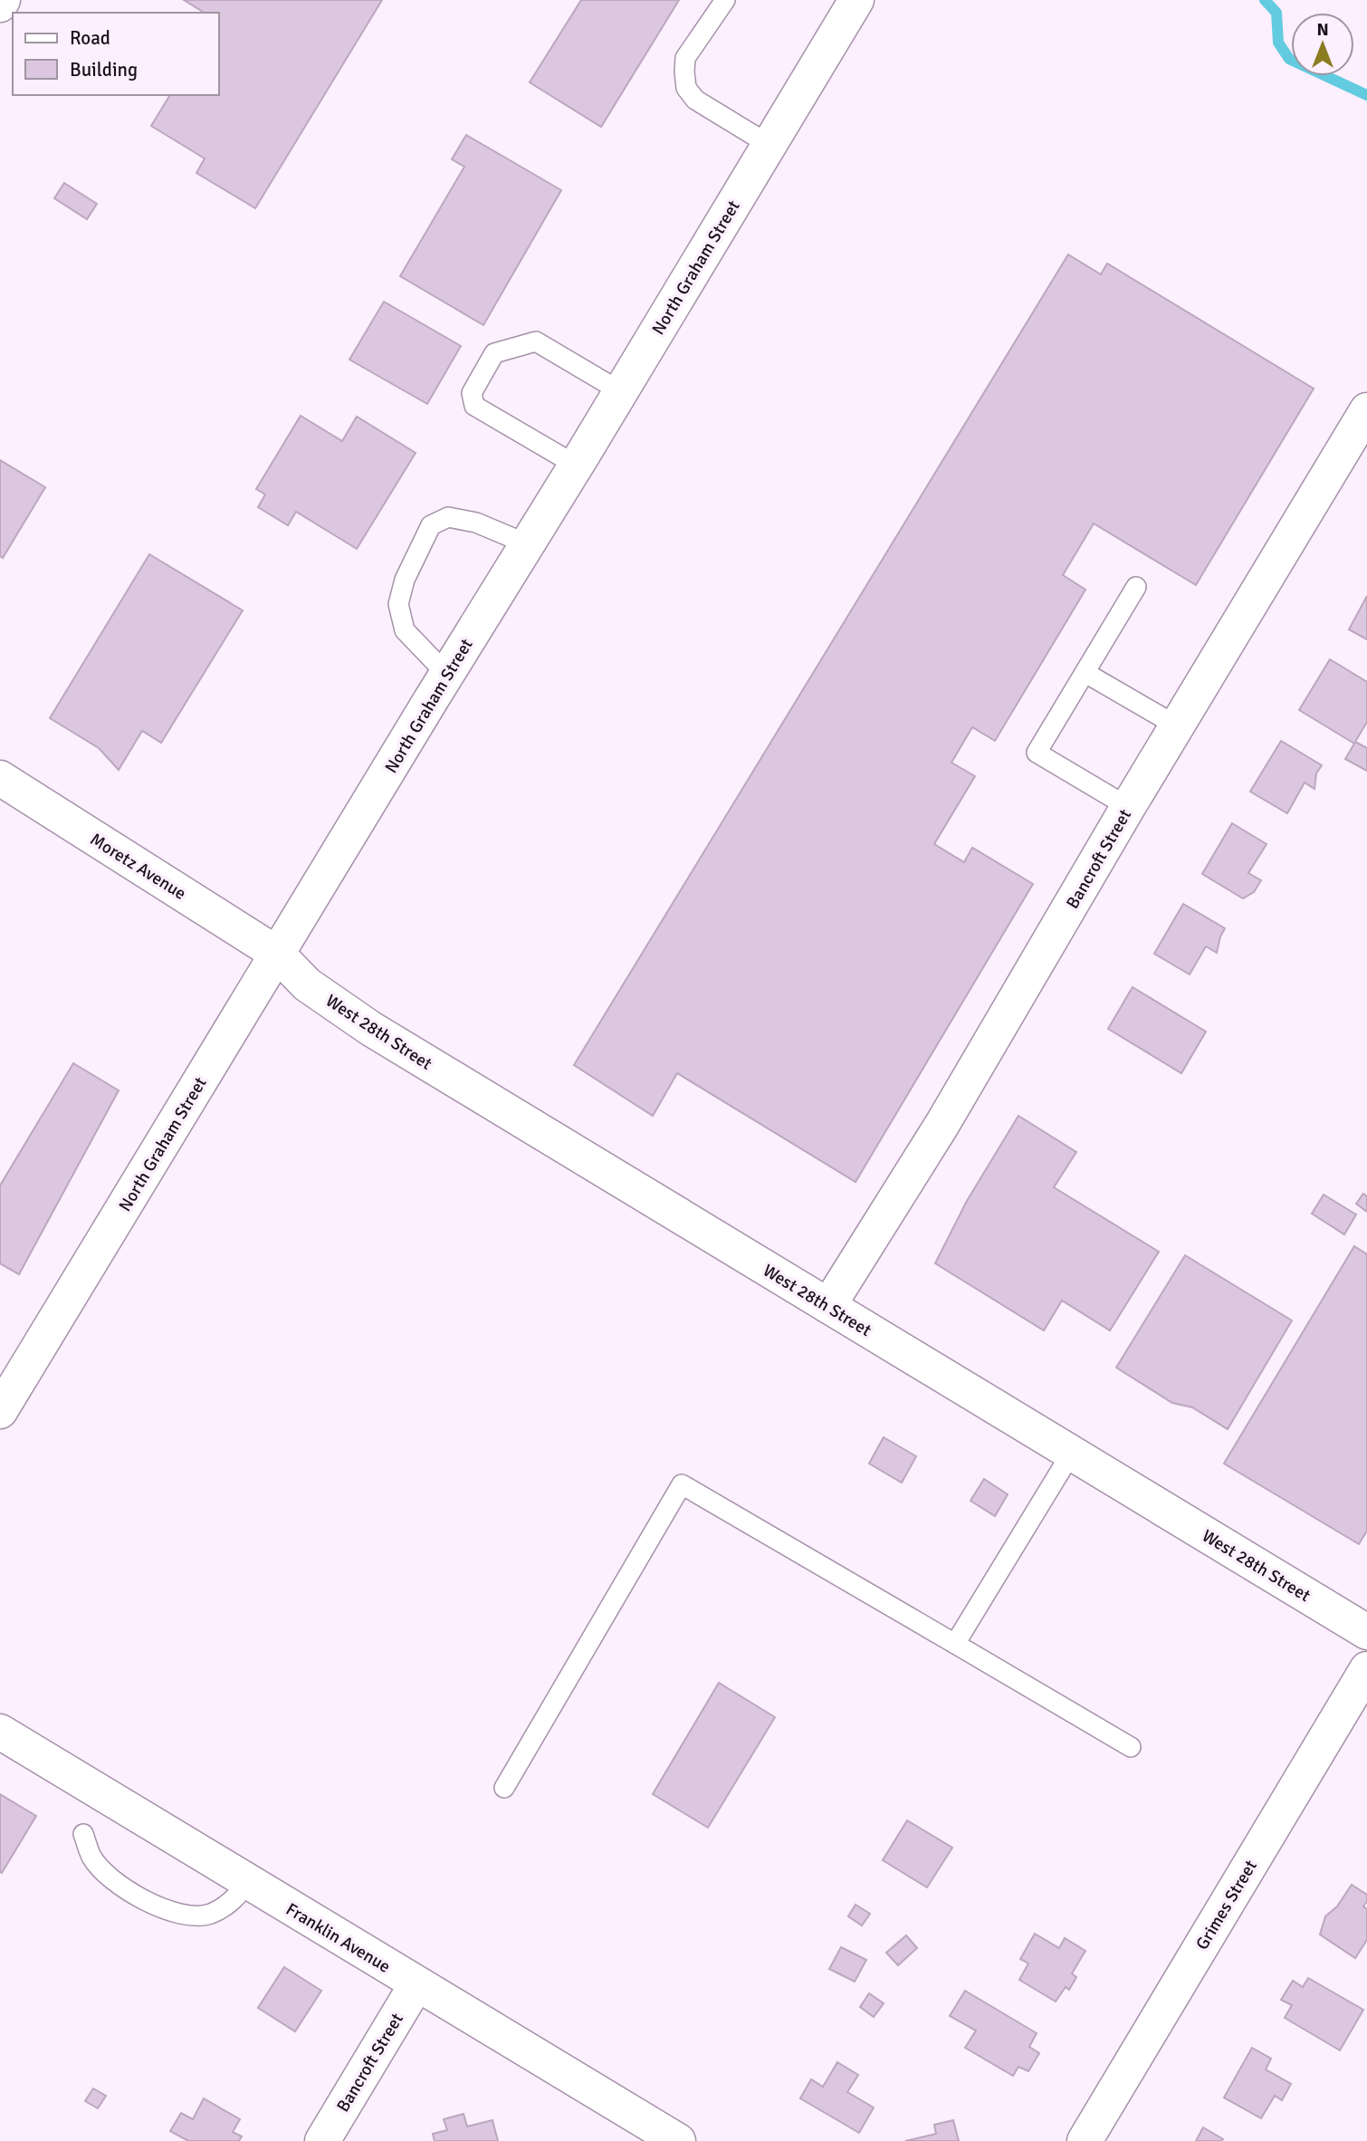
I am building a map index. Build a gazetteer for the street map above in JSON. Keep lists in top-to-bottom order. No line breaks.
{"streets":{"street":["North Graham Street","Bancroft Street","Moretz Avenue","West 28th Street","Grimes Street","Franklin Avenue"]},"crossings":[["North Graham Street","Moretz Avenue"],["North Graham Street","West 28th Street"],["Bancroft Street","West 28th Street"],["Bancroft Street","Franklin Avenue"],["Moretz Avenue","West 28th Street"]],"legend":["Road","Building"],"north":"top"}
